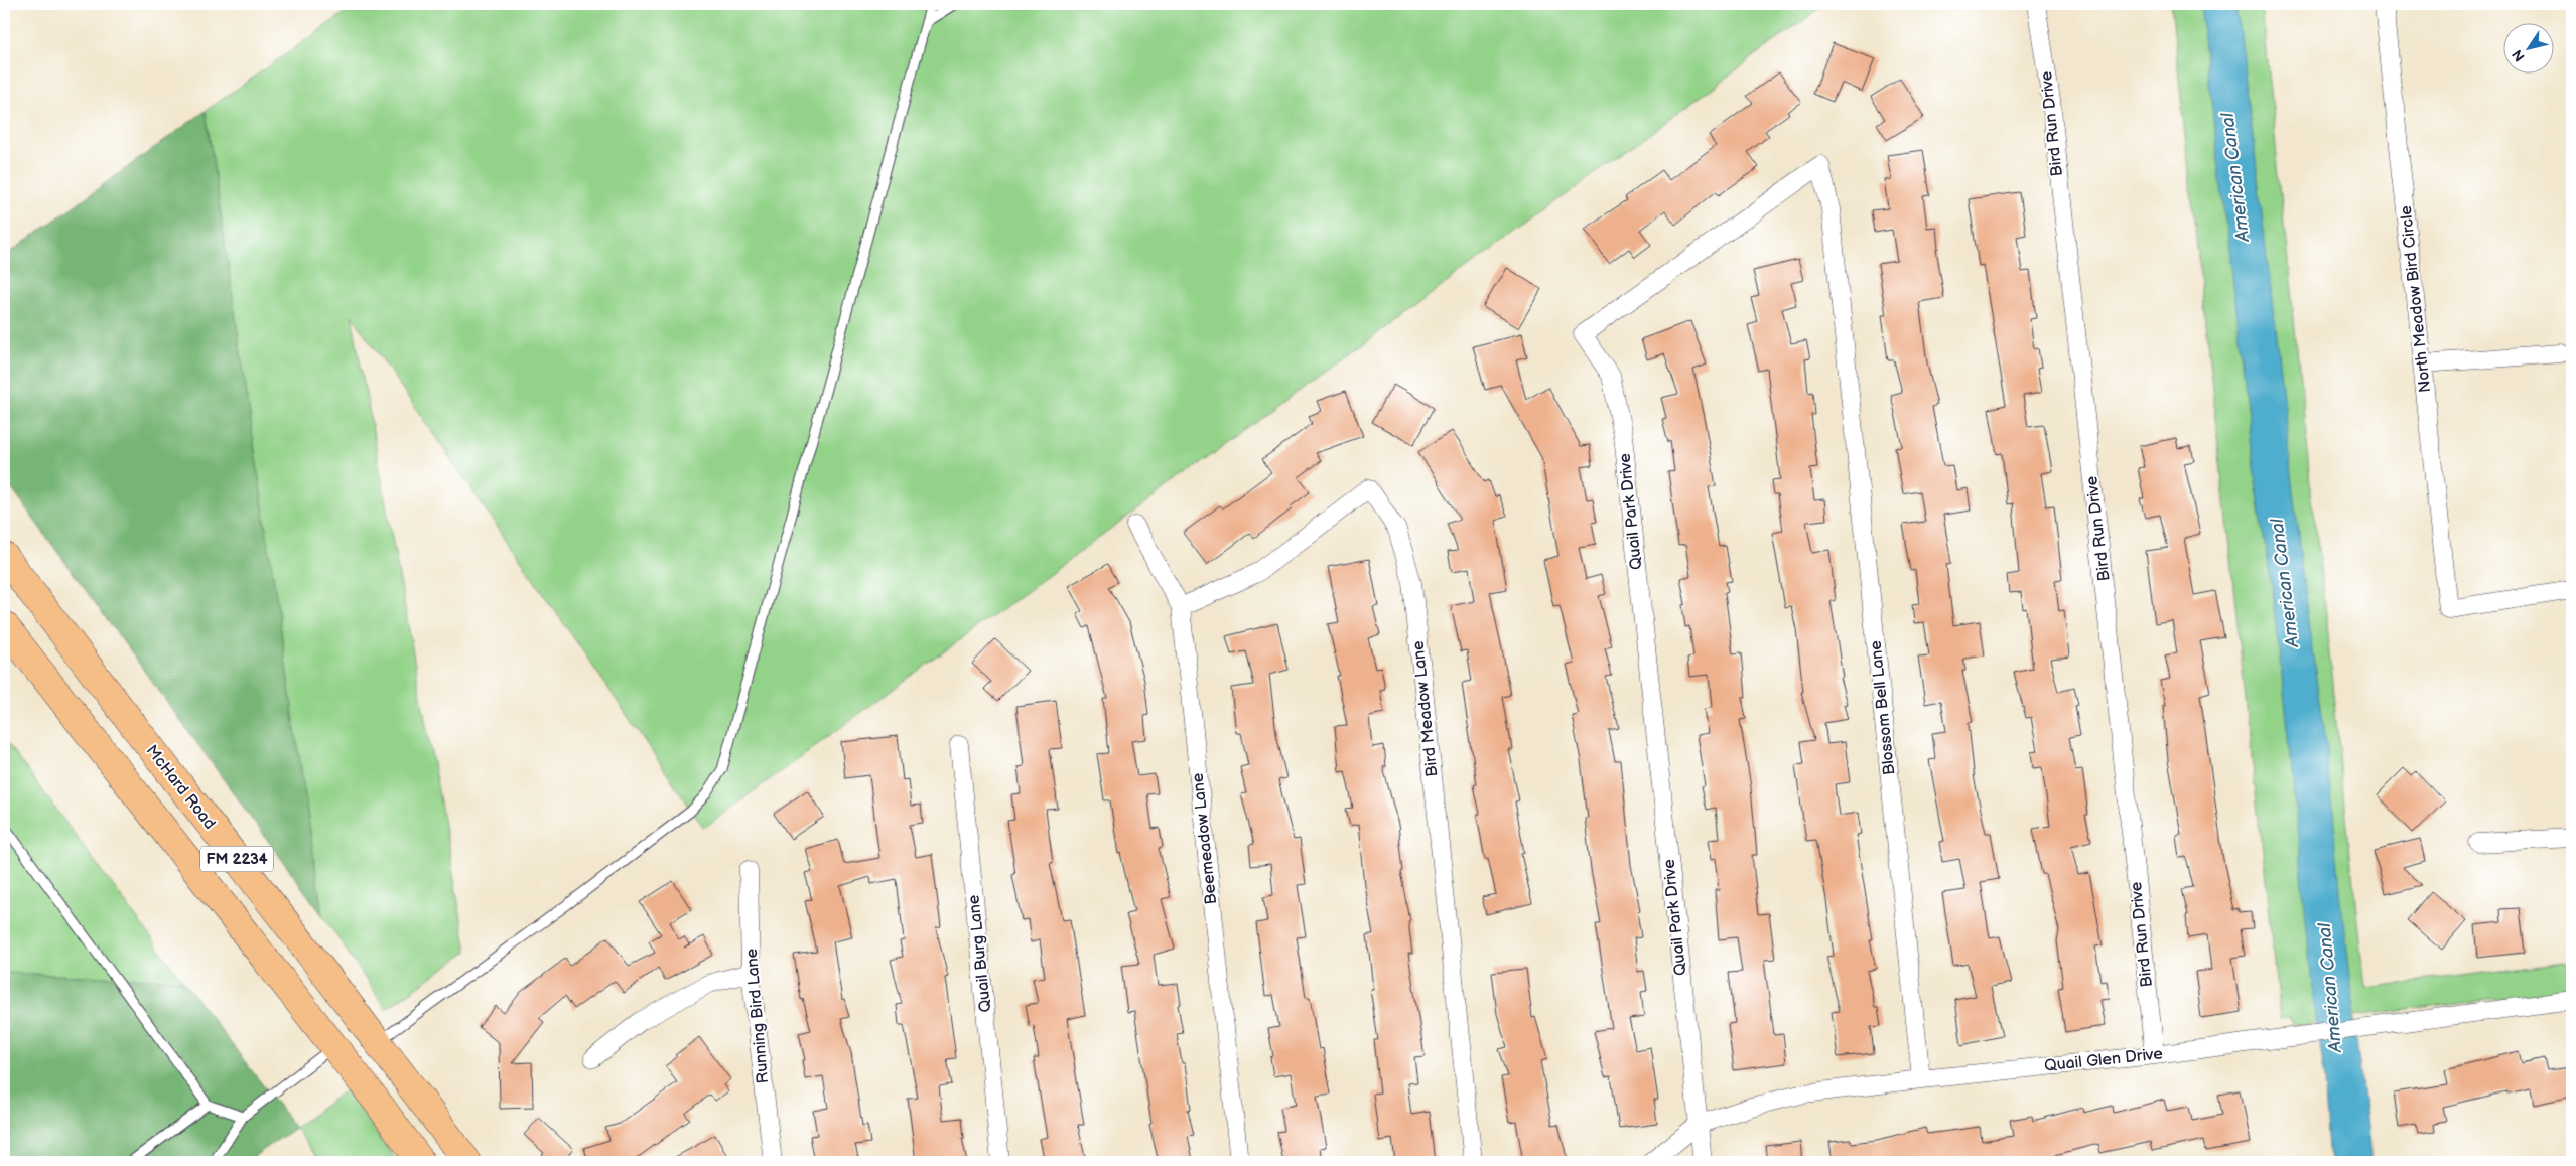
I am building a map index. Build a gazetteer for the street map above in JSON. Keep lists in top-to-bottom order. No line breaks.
{"streets":{"main road":["McHard Road","FM 2234"],"street":["Bird Run Drive","North Meadow Bird Circle","Quail Park Drive","Blossom Bell Lane","Bird Meadow Lane","Beemeadow Lane","Quail Burg Lane","Running Bird Lane","Quail Glen Drive"]},"crossings":[["Bird Run Drive","Quail Glen Drive"],["Quail Park Drive","Blossom Bell Lane"],["Quail Park Drive","Quail Glen Drive"],["Blossom Bell Lane","Quail Glen Drive"],["Bird Meadow Lane","Beemeadow Lane"]],"water":["American Canal"],"north":"bottom left"}
